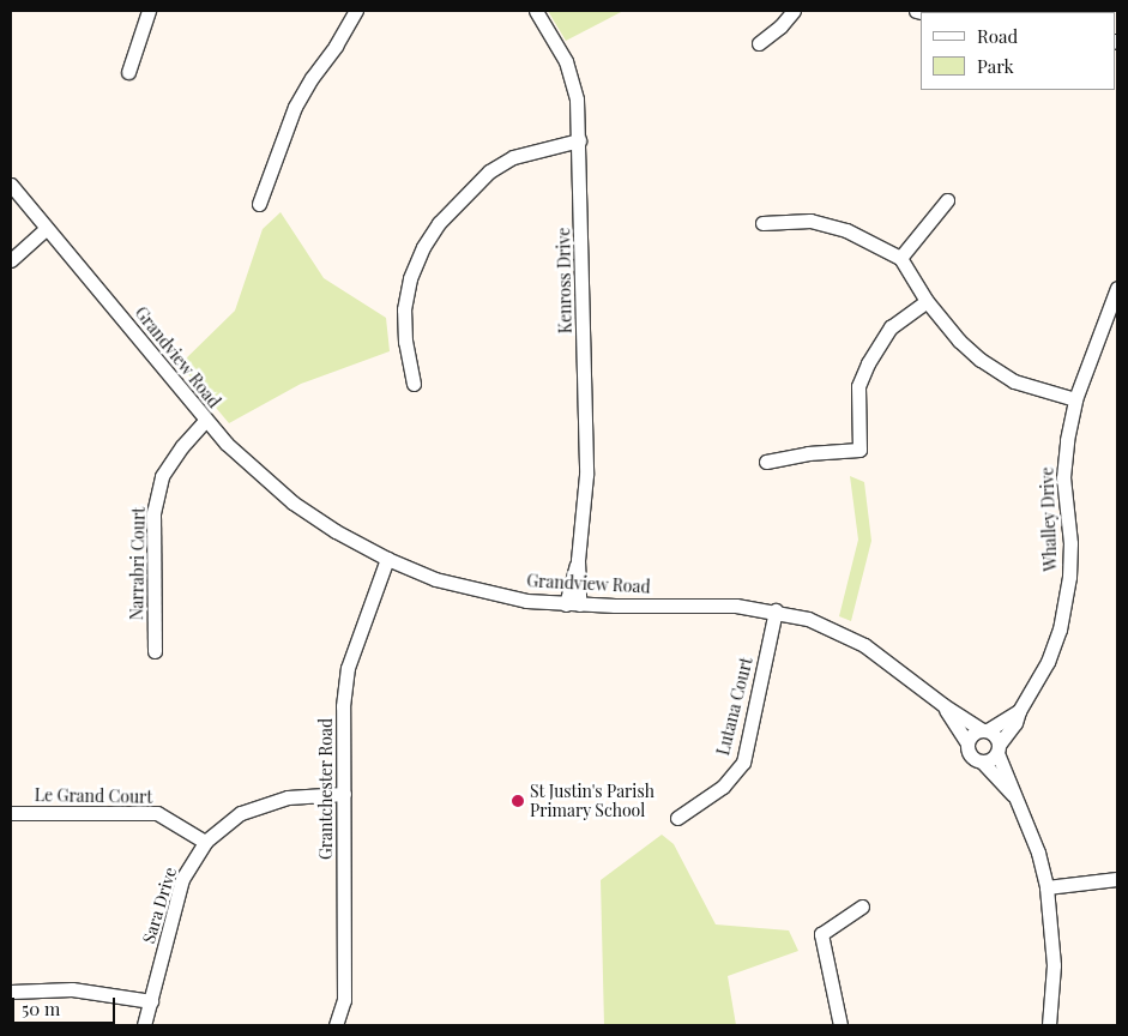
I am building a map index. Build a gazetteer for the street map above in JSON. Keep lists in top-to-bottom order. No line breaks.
{"streets":{"street":["Kenross Drive","Grandview Road","Whalley Drive","Narrabri Court","Lutana Court","Grantchester Road","Le Grand Court","Sara Drive"]},"crossings":[["Kenross Drive","Grandview Road"],["Grandview Road","Whalley Drive"],["Grandview Road","Narrabri Court"],["Grandview Road","Lutana Court"],["Grandview Road","Grantchester Road"],["Grantchester Road","Sara Drive"],["Le Grand Court","Sara Drive"]],"places":["St Justin's Parish Primary School"],"legend":["Road","Park"],"scale_bar":"50 m"}
